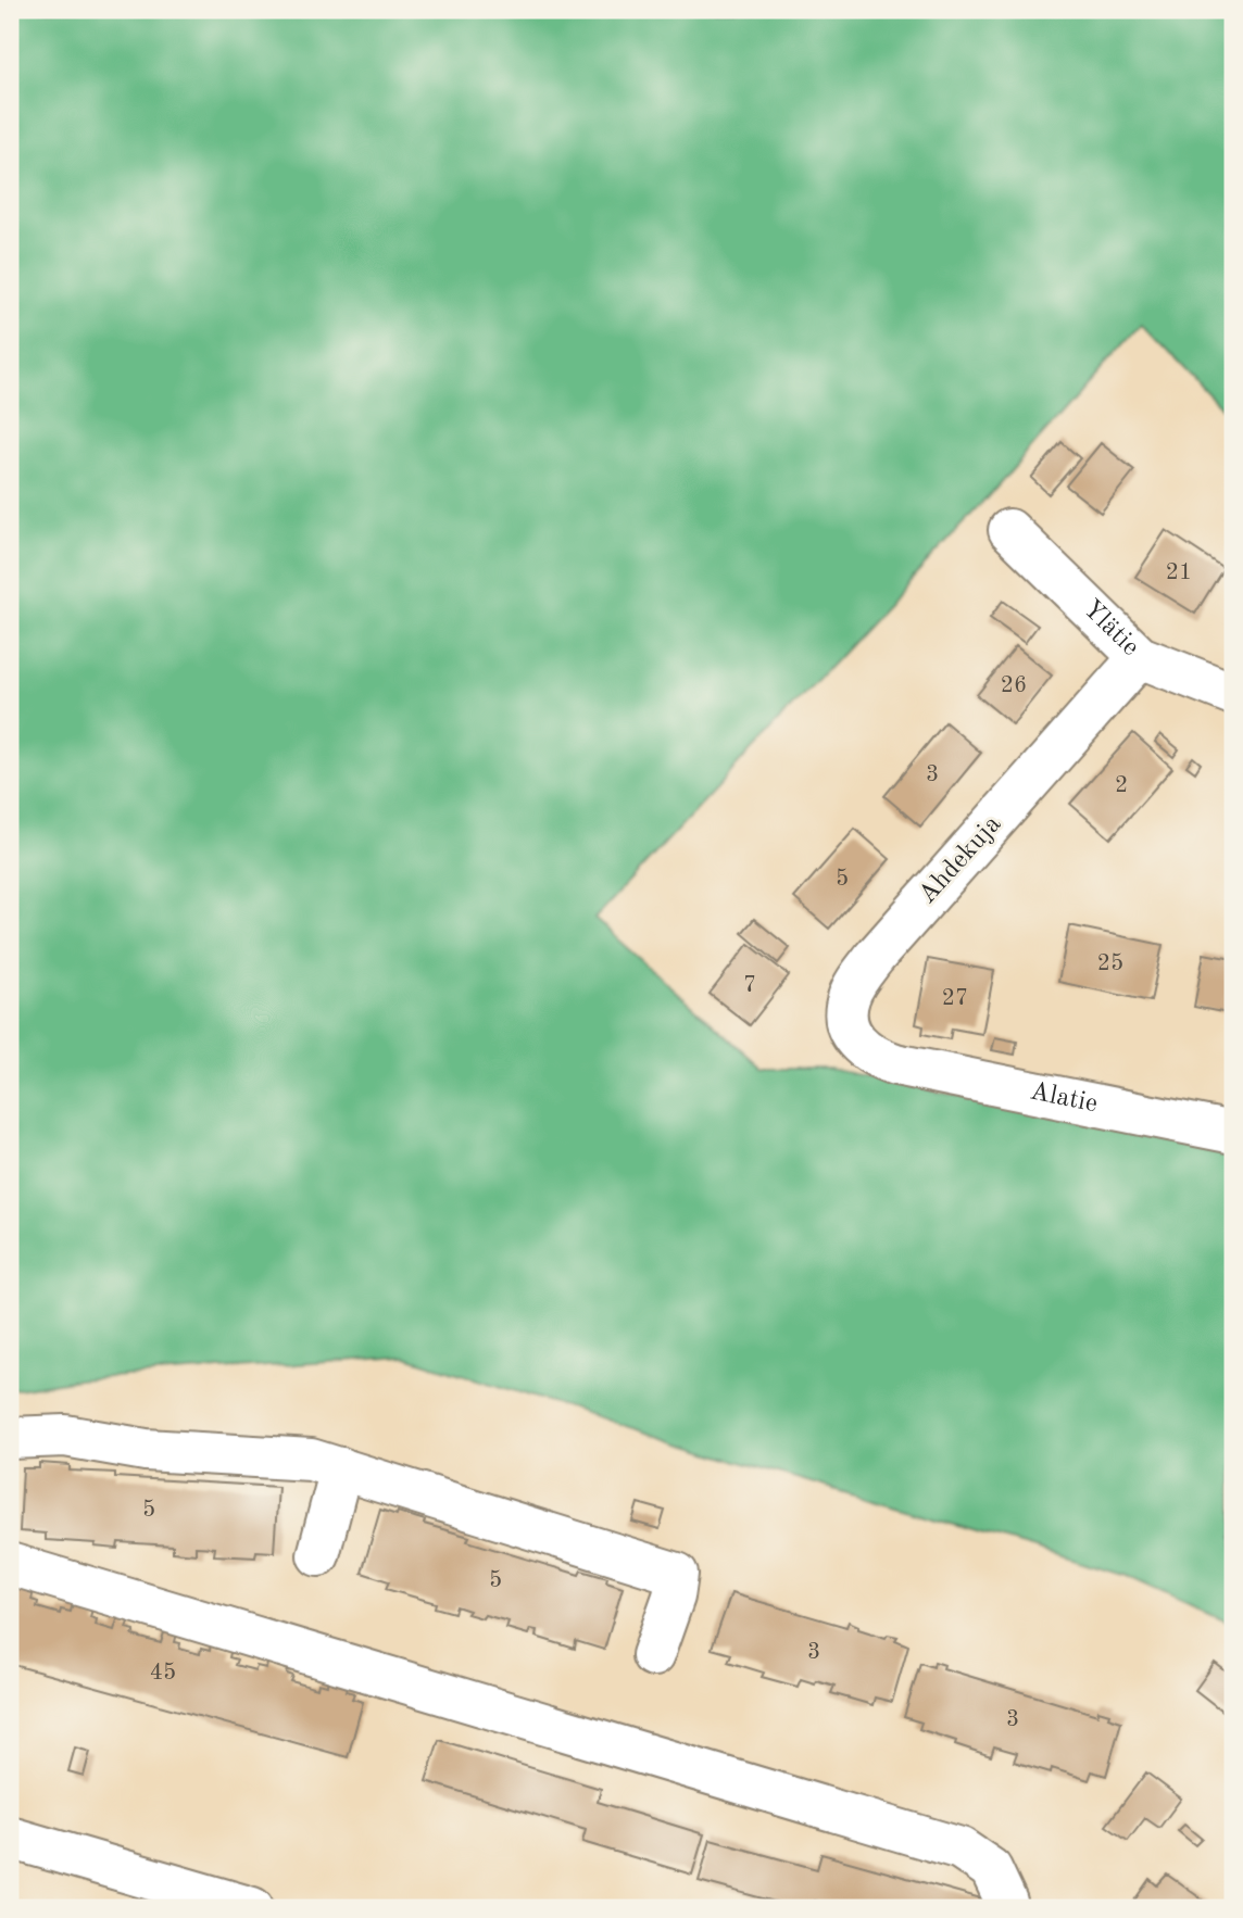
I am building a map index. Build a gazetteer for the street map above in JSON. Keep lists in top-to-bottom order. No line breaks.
{"streets":{"street":["Ylätie","Ahdekuja","Alatie"]},"crossings":[["Ylätie","Ahdekuja"],["Ahdekuja","Alatie"]],"house_numbers":["21","26","3","2","5","25","7","27","5","5","3","45","3"]}
